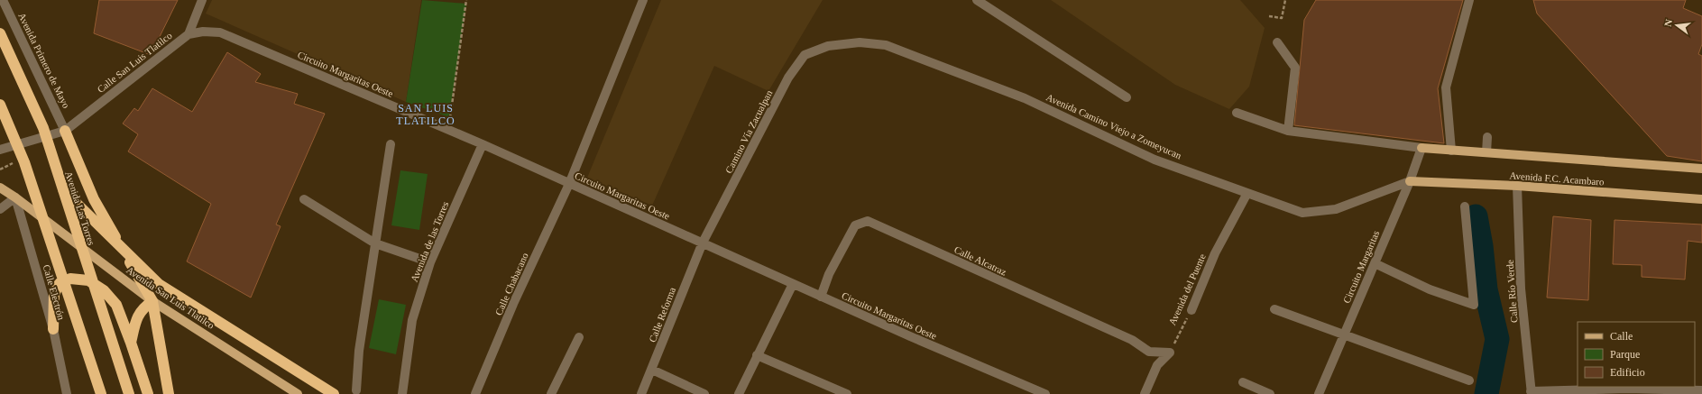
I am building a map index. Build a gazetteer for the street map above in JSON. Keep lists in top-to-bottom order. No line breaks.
{"streets":{"highway":["Avenida Las Torres"],"main road":["Avenida F.C. Acambaro","Avenida San Luis Tlatilco"],"street":["Avenida Primero de Mayo","Calle San Luis Tlatilco","Circuito Margaritas Oeste","Avenida Camino Viejo a Zomeyucan","Camino Vía Zacualpan","Avenida de las Torres","Calle Alcatraz","Circuito Margaritas","Calle Chabacano","Avenida del Puente","Calle Río Verde","Calle Electrón","Calle Reforma"]},"crossings":[["Avenida Primero de Mayo","Calle San Luis Tlatilco"],["Calle San Luis Tlatilco","Circuito Margaritas Oeste"],["Circuito Margaritas Oeste","Camino Vía Zacualpan"],["Circuito Margaritas Oeste","Avenida de las Torres"],["Circuito Margaritas Oeste","Calle Alcatraz"],["Circuito Margaritas Oeste","Calle Chabacano"],["Circuito Margaritas Oeste","Calle Reforma"],["Avenida Camino Viejo a Zomeyucan","Camino Vía Zacualpan"],["Avenida Camino Viejo a Zomeyucan","Avenida F.C. Acambaro"],["Avenida Camino Viejo a Zomeyucan","Circuito Margaritas"],["Avenida Camino Viejo a Zomeyucan","Avenida del Puente"],["Camino Vía Zacualpan","Calle Reforma"],["Avenida F.C. Acambaro","Circuito Margaritas"],["Avenida F.C. Acambaro","Calle Río Verde"],["Calle Alcatraz","Avenida del Puente"],["Calle Electrón","Avenida San Luis Tlatilco"]],"districts":["SAN LUIS TLATILCO"],"legend":["Calle","Parque","Edificio"],"north":"left"}
